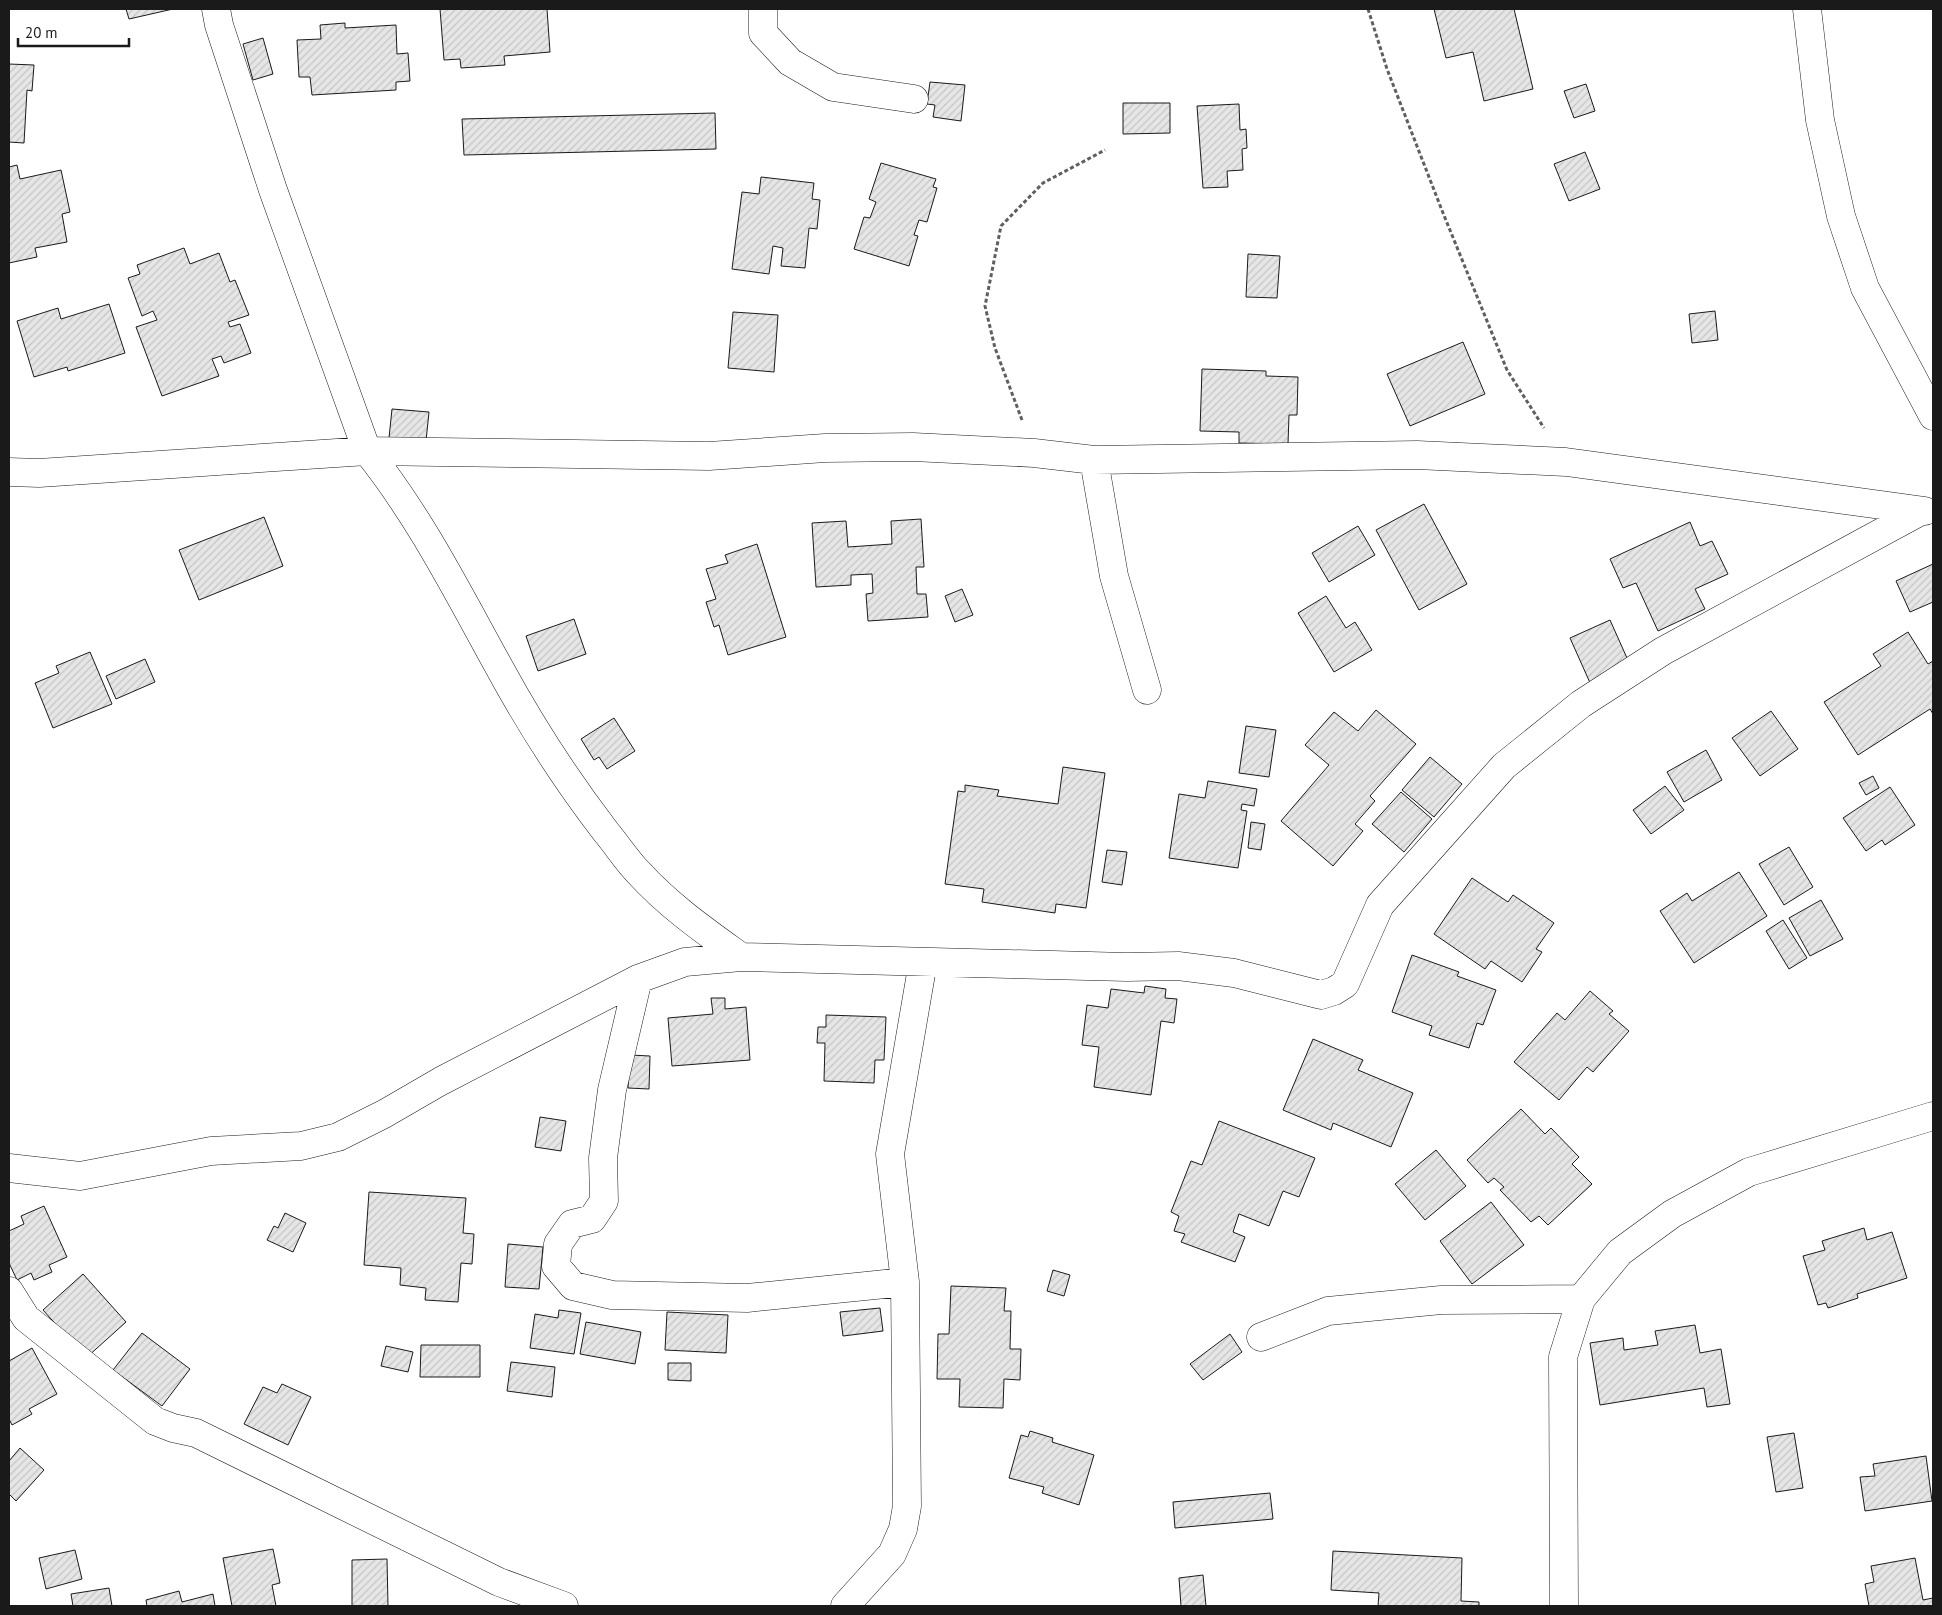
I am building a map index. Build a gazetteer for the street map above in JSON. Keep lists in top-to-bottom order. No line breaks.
{"scale_bar":"20 m"}
